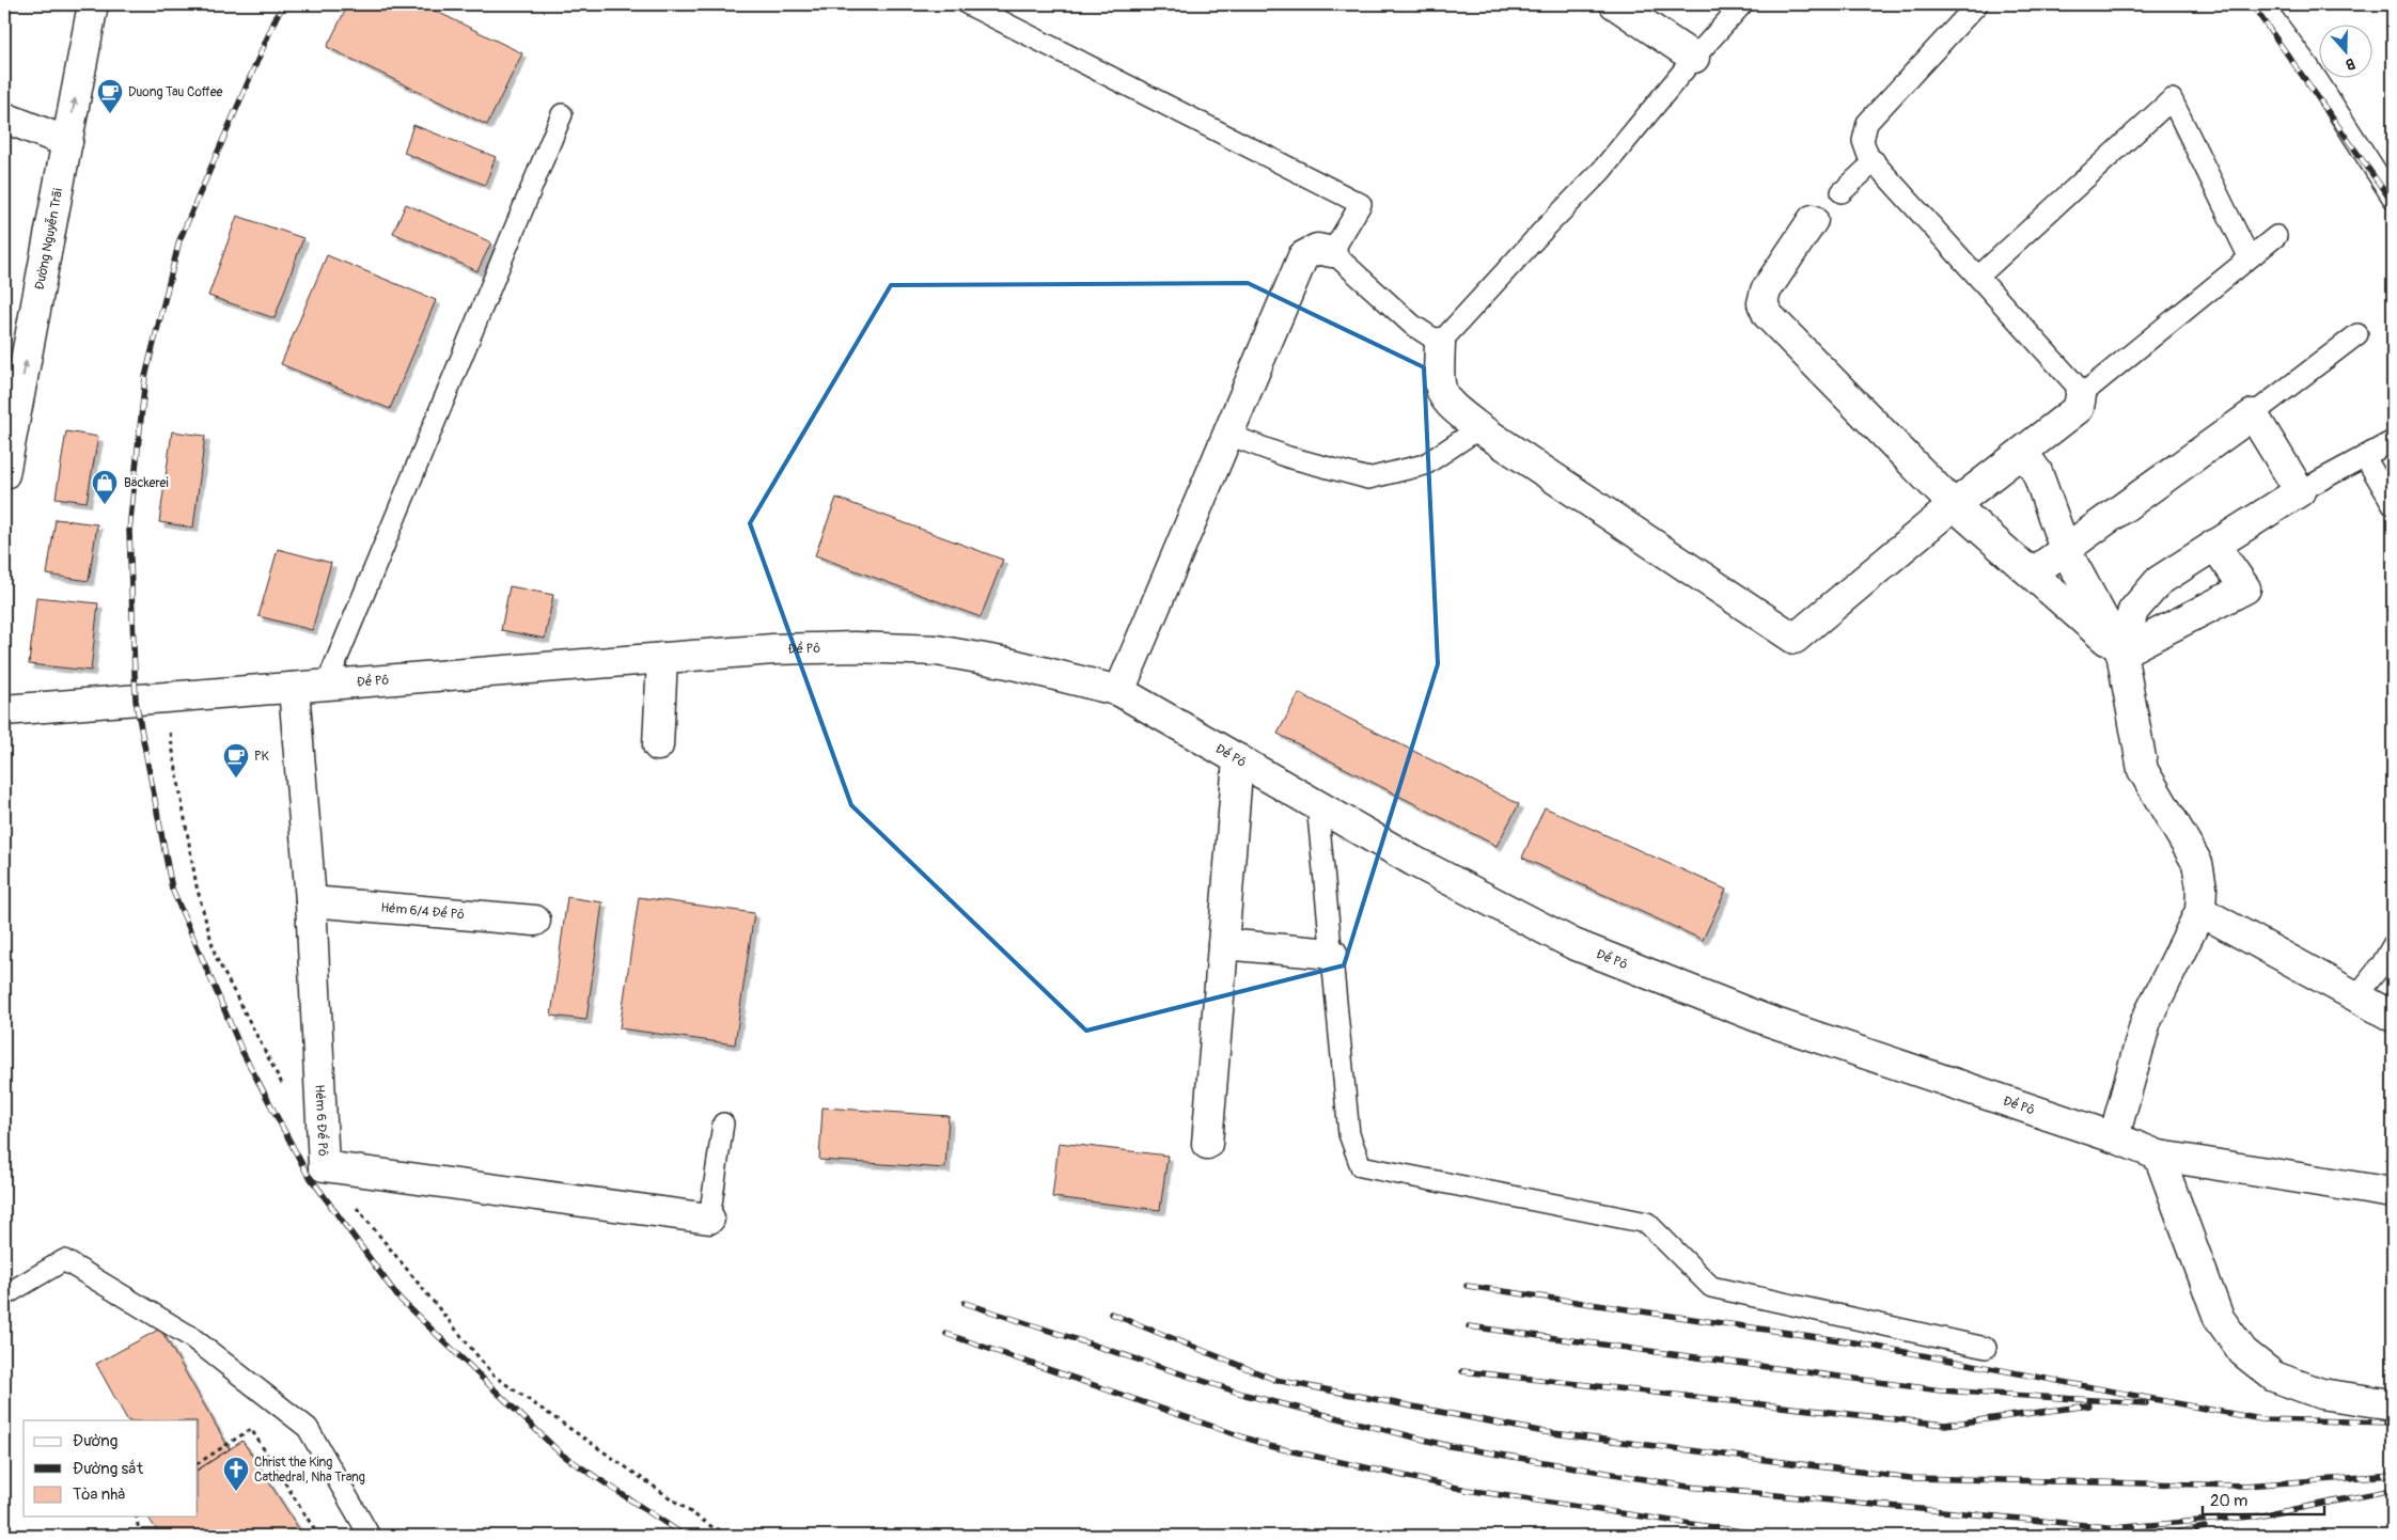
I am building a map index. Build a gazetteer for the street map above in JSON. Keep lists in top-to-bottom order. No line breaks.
{"streets":{"street":["Đường Nguyễn Trãi","Đề Pô","Hẻm 6/4 Đề Pô","Hẻm 6 Đề Pô"]},"crossings":[["Đề Pô","Hẻm 6 Đề Pô"],["Hẻm 6/4 Đề Pô","Hẻm 6 Đề Pô"]],"one_way":["Đường Nguyễn Trãi"],"places":{"cafe":["Duong Tau Coffee","PK"],"shop":["Bäckerei"],"church":["Christ the King Cathedral, Nha Trang"]},"legend":["Đường","Đường sắt","Tòa nhà"],"scale_bar":"20 m","north":"bottom"}
